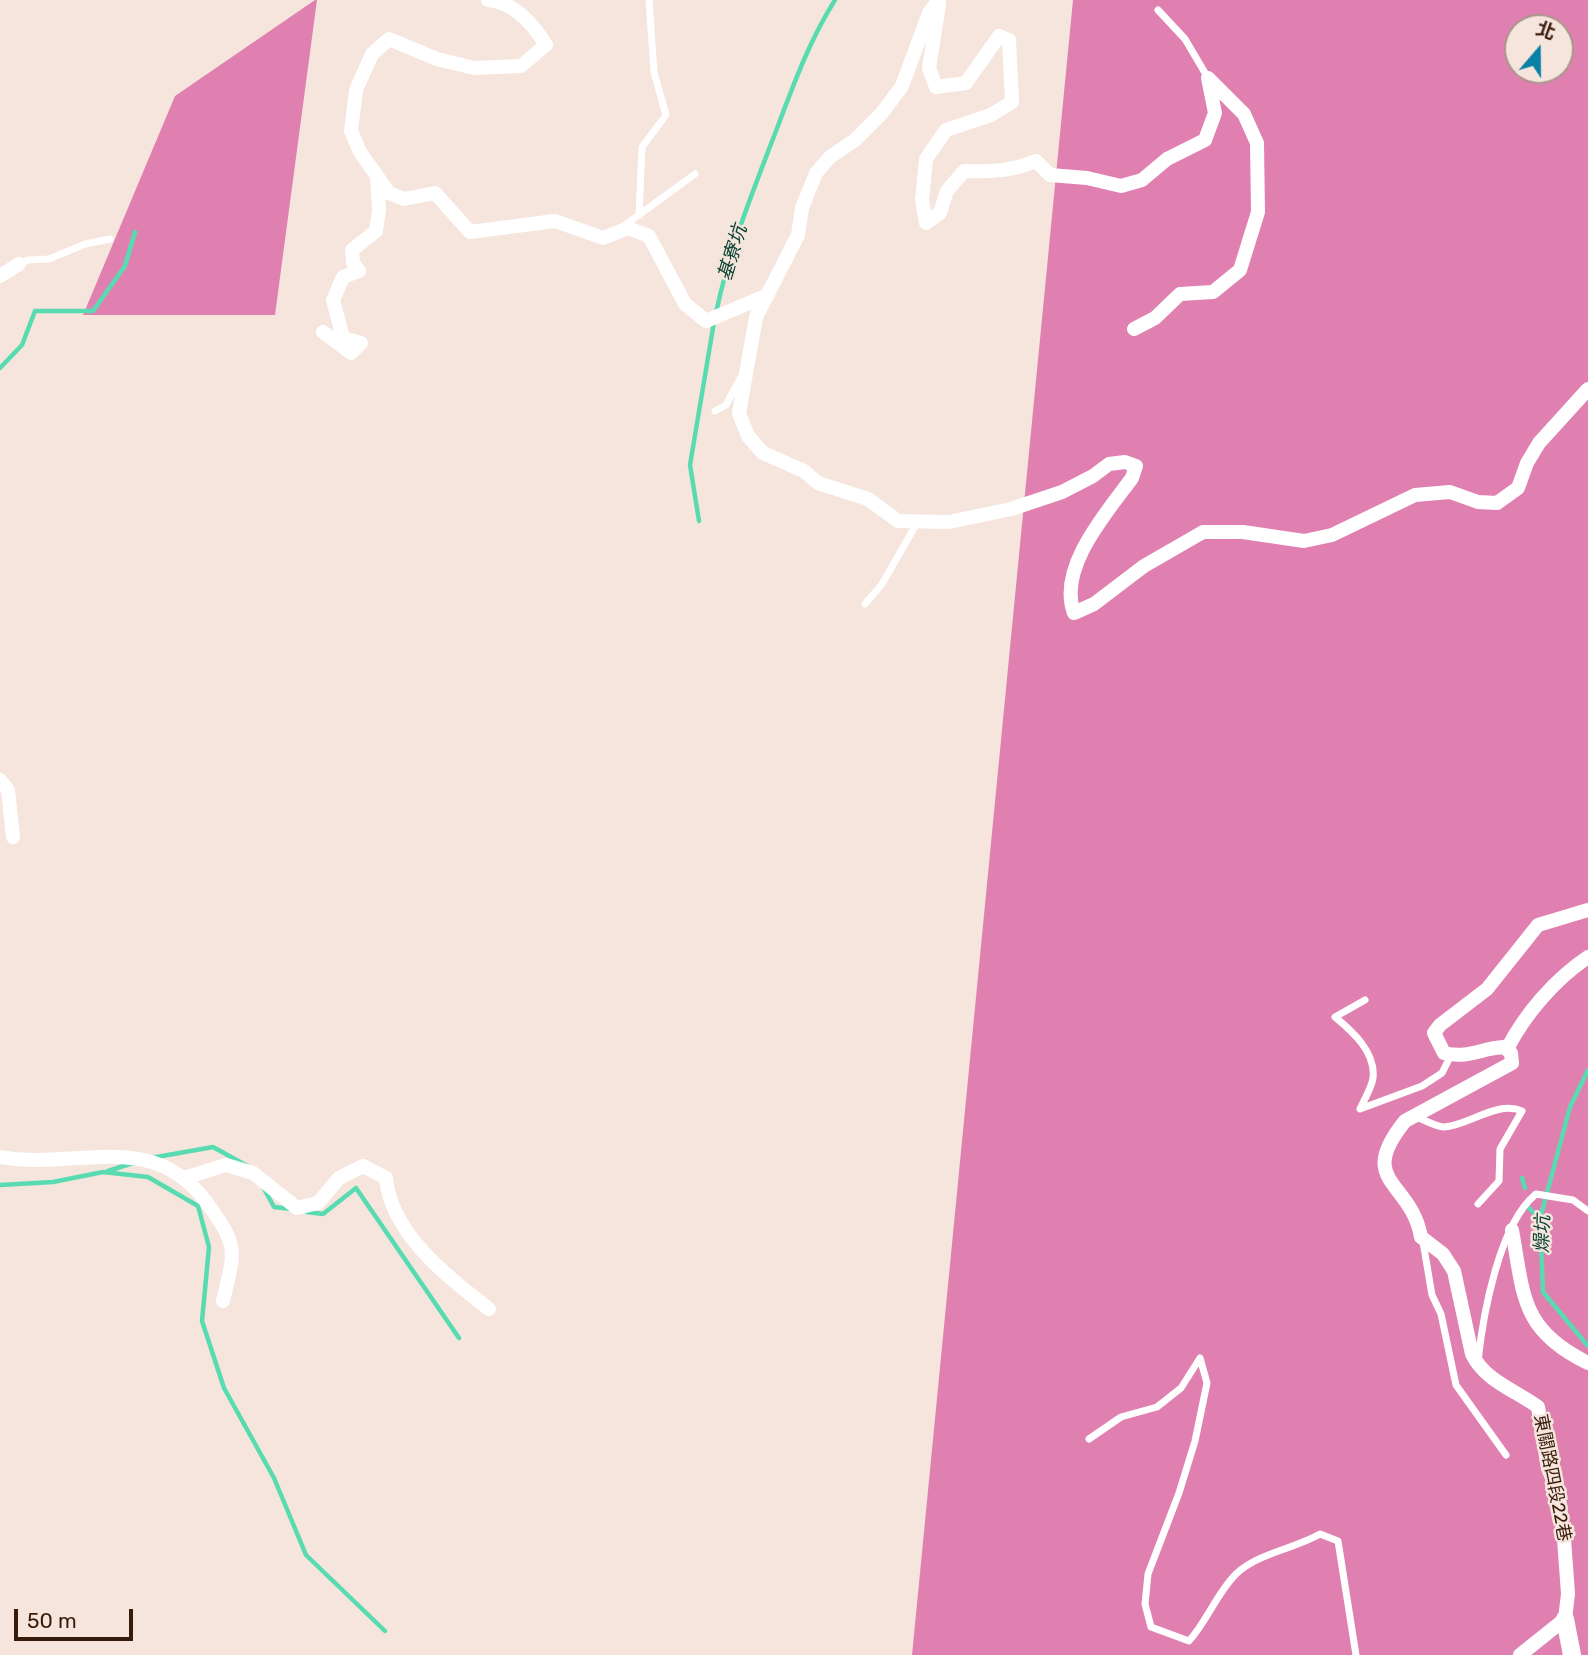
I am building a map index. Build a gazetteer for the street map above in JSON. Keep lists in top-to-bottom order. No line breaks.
{"streets":{"street":["東關路四段22巷"]},"water":["基寮坑","燥坑"],"scale_bar":"50 m","north":"top"}
